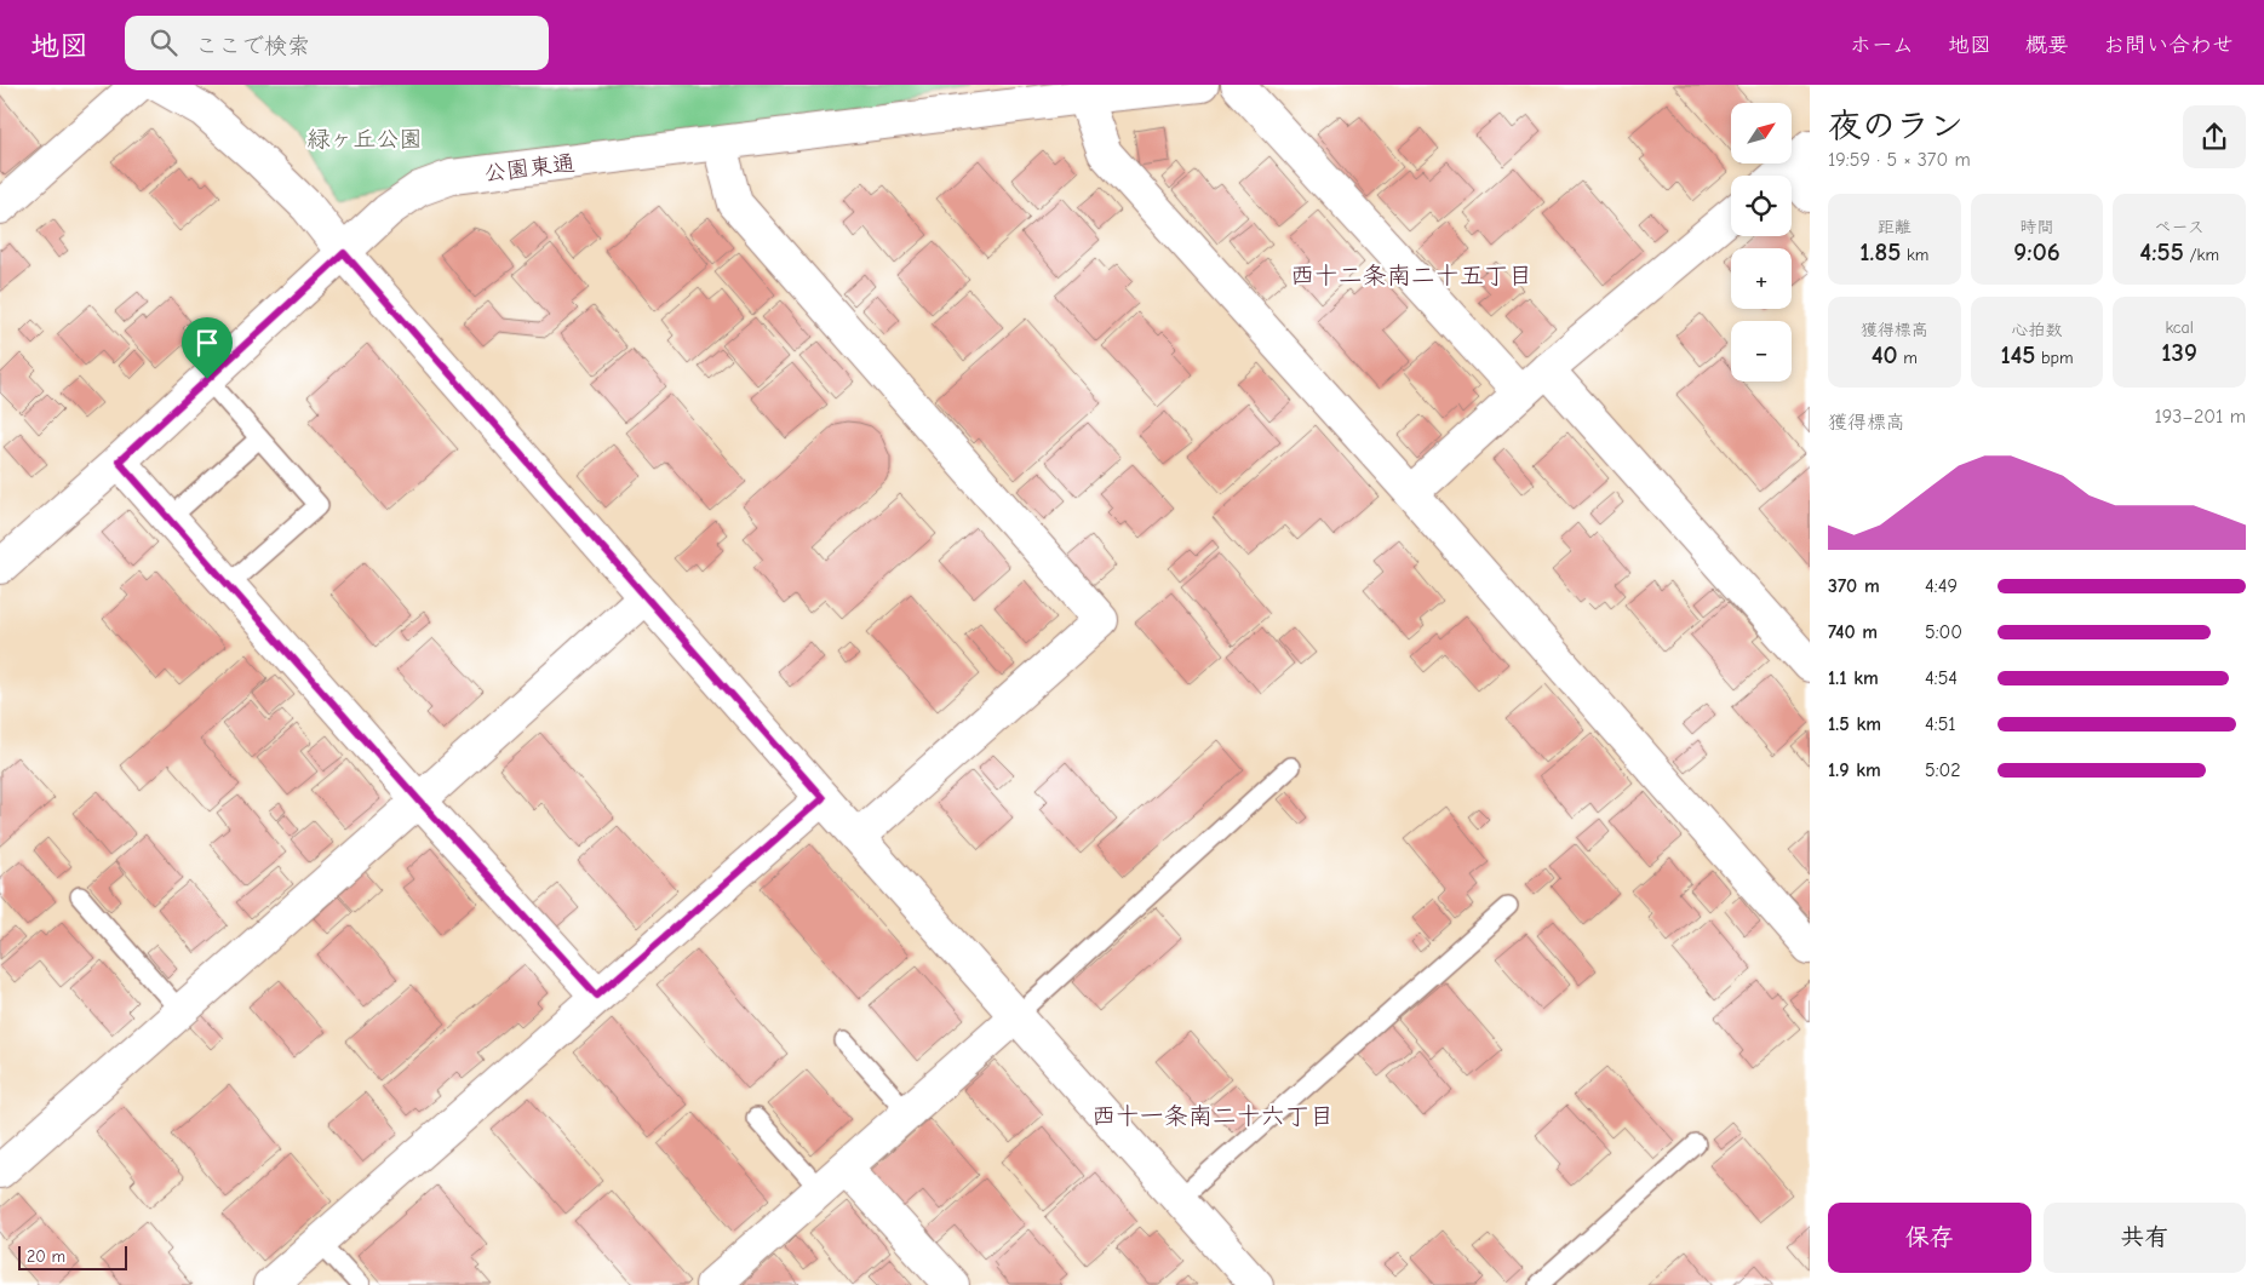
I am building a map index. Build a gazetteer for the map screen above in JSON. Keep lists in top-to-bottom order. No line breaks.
{"streets":{"street":["公園東通"]},"districts":["西十二条南二十五丁目","西十一条南二十六丁目"],"parks":["緑ヶ丘公園"],"scale_bar":"20 m","north":"top right","page":{"header":"地図","search":"ここで検索","nav":["ホーム","地図","概要","お問い合わせ"],"heading":["夜のラン","19:59 · 5 × 370 m"],"map_buttons":["+","−"],"stats":[["距離","1.85 km"],["時間","9:06"],["ペース","4:55 /km"],["獲得標高","40 m"],["心拍数","145 bpm"],["kcal","139"]],"chart":["獲得標高","193–201 m"],"list":[{"name":"370 m","note":"4:49"},{"name":"740 m","note":"5:00"},{"name":"1.1 km","note":"4:54"},{"name":"1.5 km","note":"4:51"},{"name":"1.9 km","note":"5:02"}],"buttons":["保存","共有"],"scale":"20 m"}}
